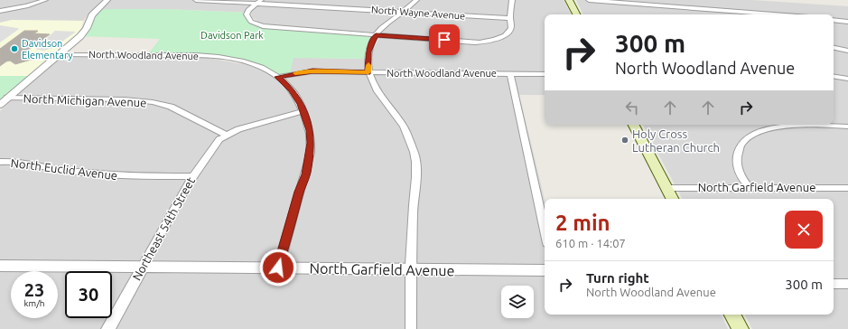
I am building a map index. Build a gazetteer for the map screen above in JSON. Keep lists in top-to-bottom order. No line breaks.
{"streets":{"street":["North Wayne Avenue","North Woodland Avenue","North Michigan Avenue","North Euclid Avenue","North Garfield Avenue","Northeast 54th Street"]},"crossings":[["North Michigan Avenue","Northeast 54th Street"],["North Euclid Avenue","Northeast 54th Street"],["North Garfield Avenue","Northeast 54th Street"]],"parks":["Davidson Park"],"places":["Davidson Elementary","Holy Cross Lutheran Church"],"page":{"turn":["300 m","North Woodland Avenue"],"heading":["2 min","610 m · 14:07"],"list":[{"name":"Turn right","note":"North Woodland Avenue","value":"300 m"}],"speed":"23 km/h","limit":"30"}}
